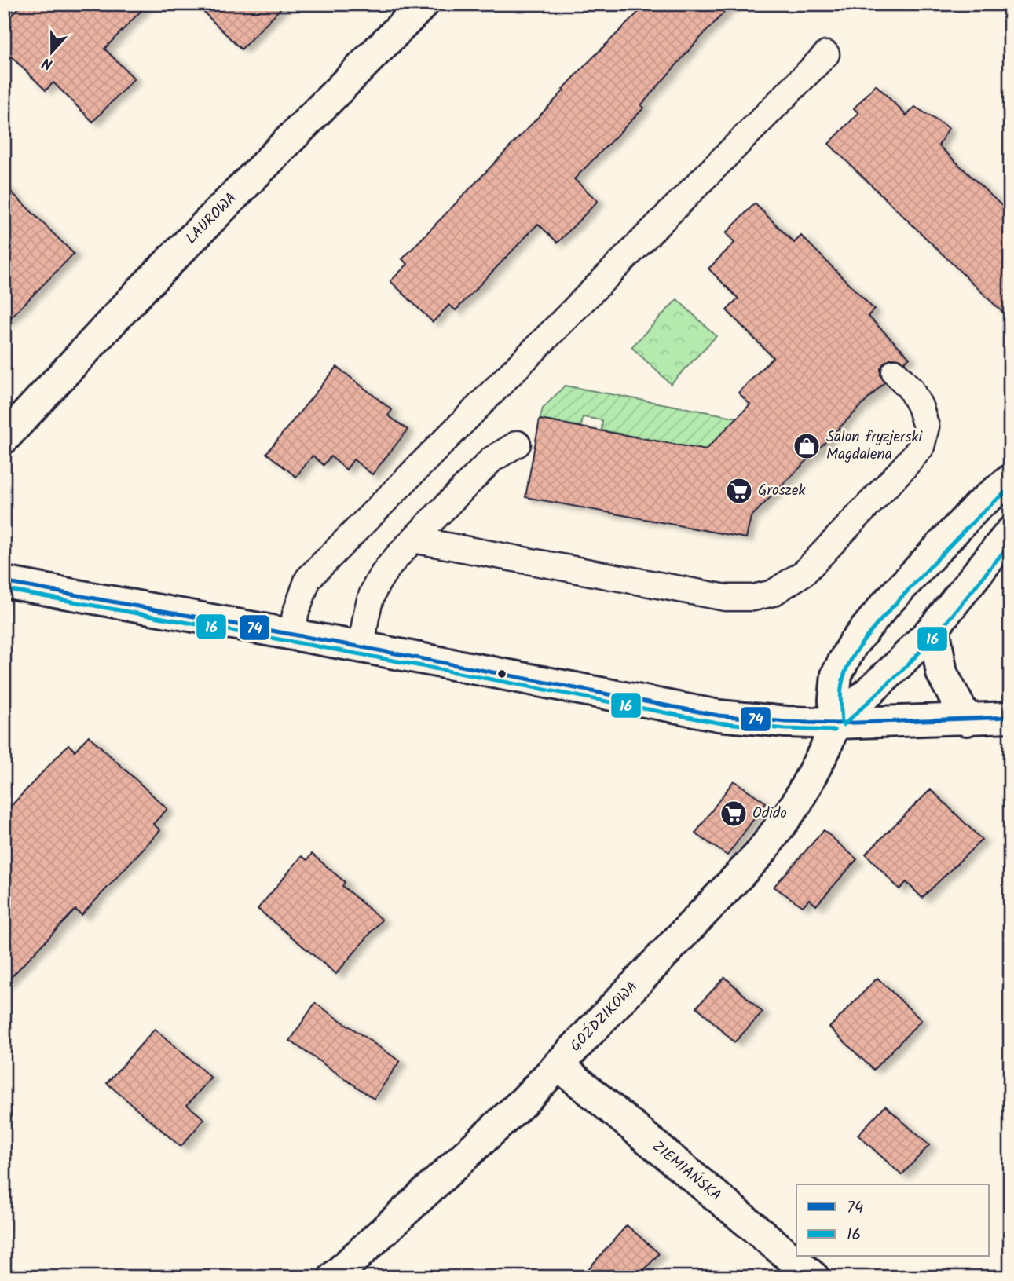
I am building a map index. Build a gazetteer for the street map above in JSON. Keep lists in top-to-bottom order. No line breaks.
{"streets":{"street":["LAUROWA","GOŹDZIKOWA","ZIEMIAŃSKA"]},"crossings":[["GOŹDZIKOWA","ZIEMIAŃSKA"]],"places":{"shop":["Salon fryzjerski Magdalena"],"supermarket":["Groszek","Odido"]},"lines":["transit line 16","transit line 74"],"legend":["74","16"],"north":"bottom"}
